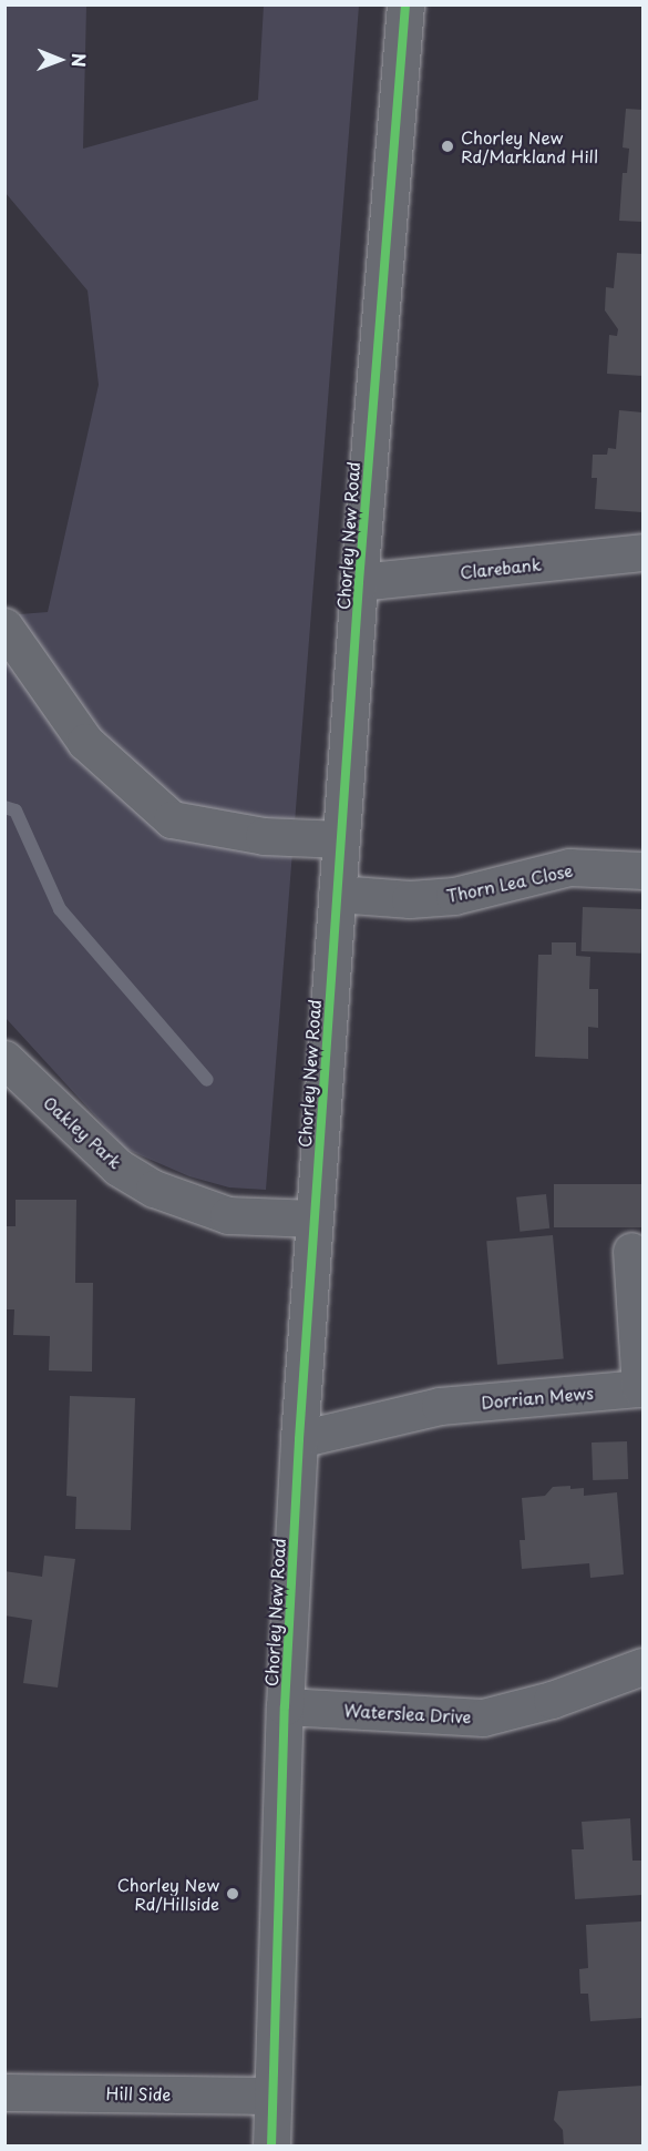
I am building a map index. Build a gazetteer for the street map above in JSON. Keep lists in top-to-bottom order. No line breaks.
{"streets":{"main road":["Chorley New Road","Clarebank","Thorn Lea Close","Oakley Park","Dorrian Mews","Waterslea Drive","Hill Side"]},"crossings":[["Chorley New Road","Clarebank"],["Chorley New Road","Thorn Lea Close"],["Chorley New Road","Oakley Park"],["Chorley New Road","Dorrian Mews"],["Chorley New Road","Waterslea Drive"],["Chorley New Road","Hill Side"]],"places":["Chorley New Rd/Markland Hill","Chorley New Rd/Hillside"],"north":"right"}
